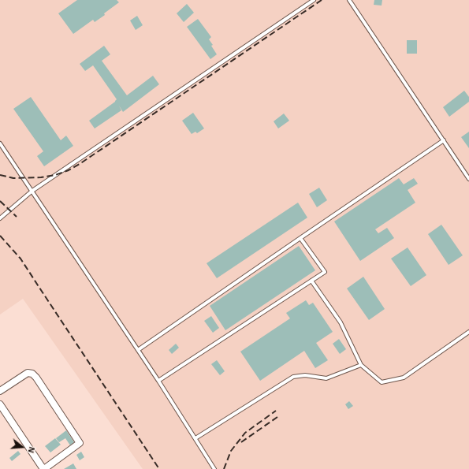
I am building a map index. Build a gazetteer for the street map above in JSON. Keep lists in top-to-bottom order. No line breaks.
{"north":"right"}
